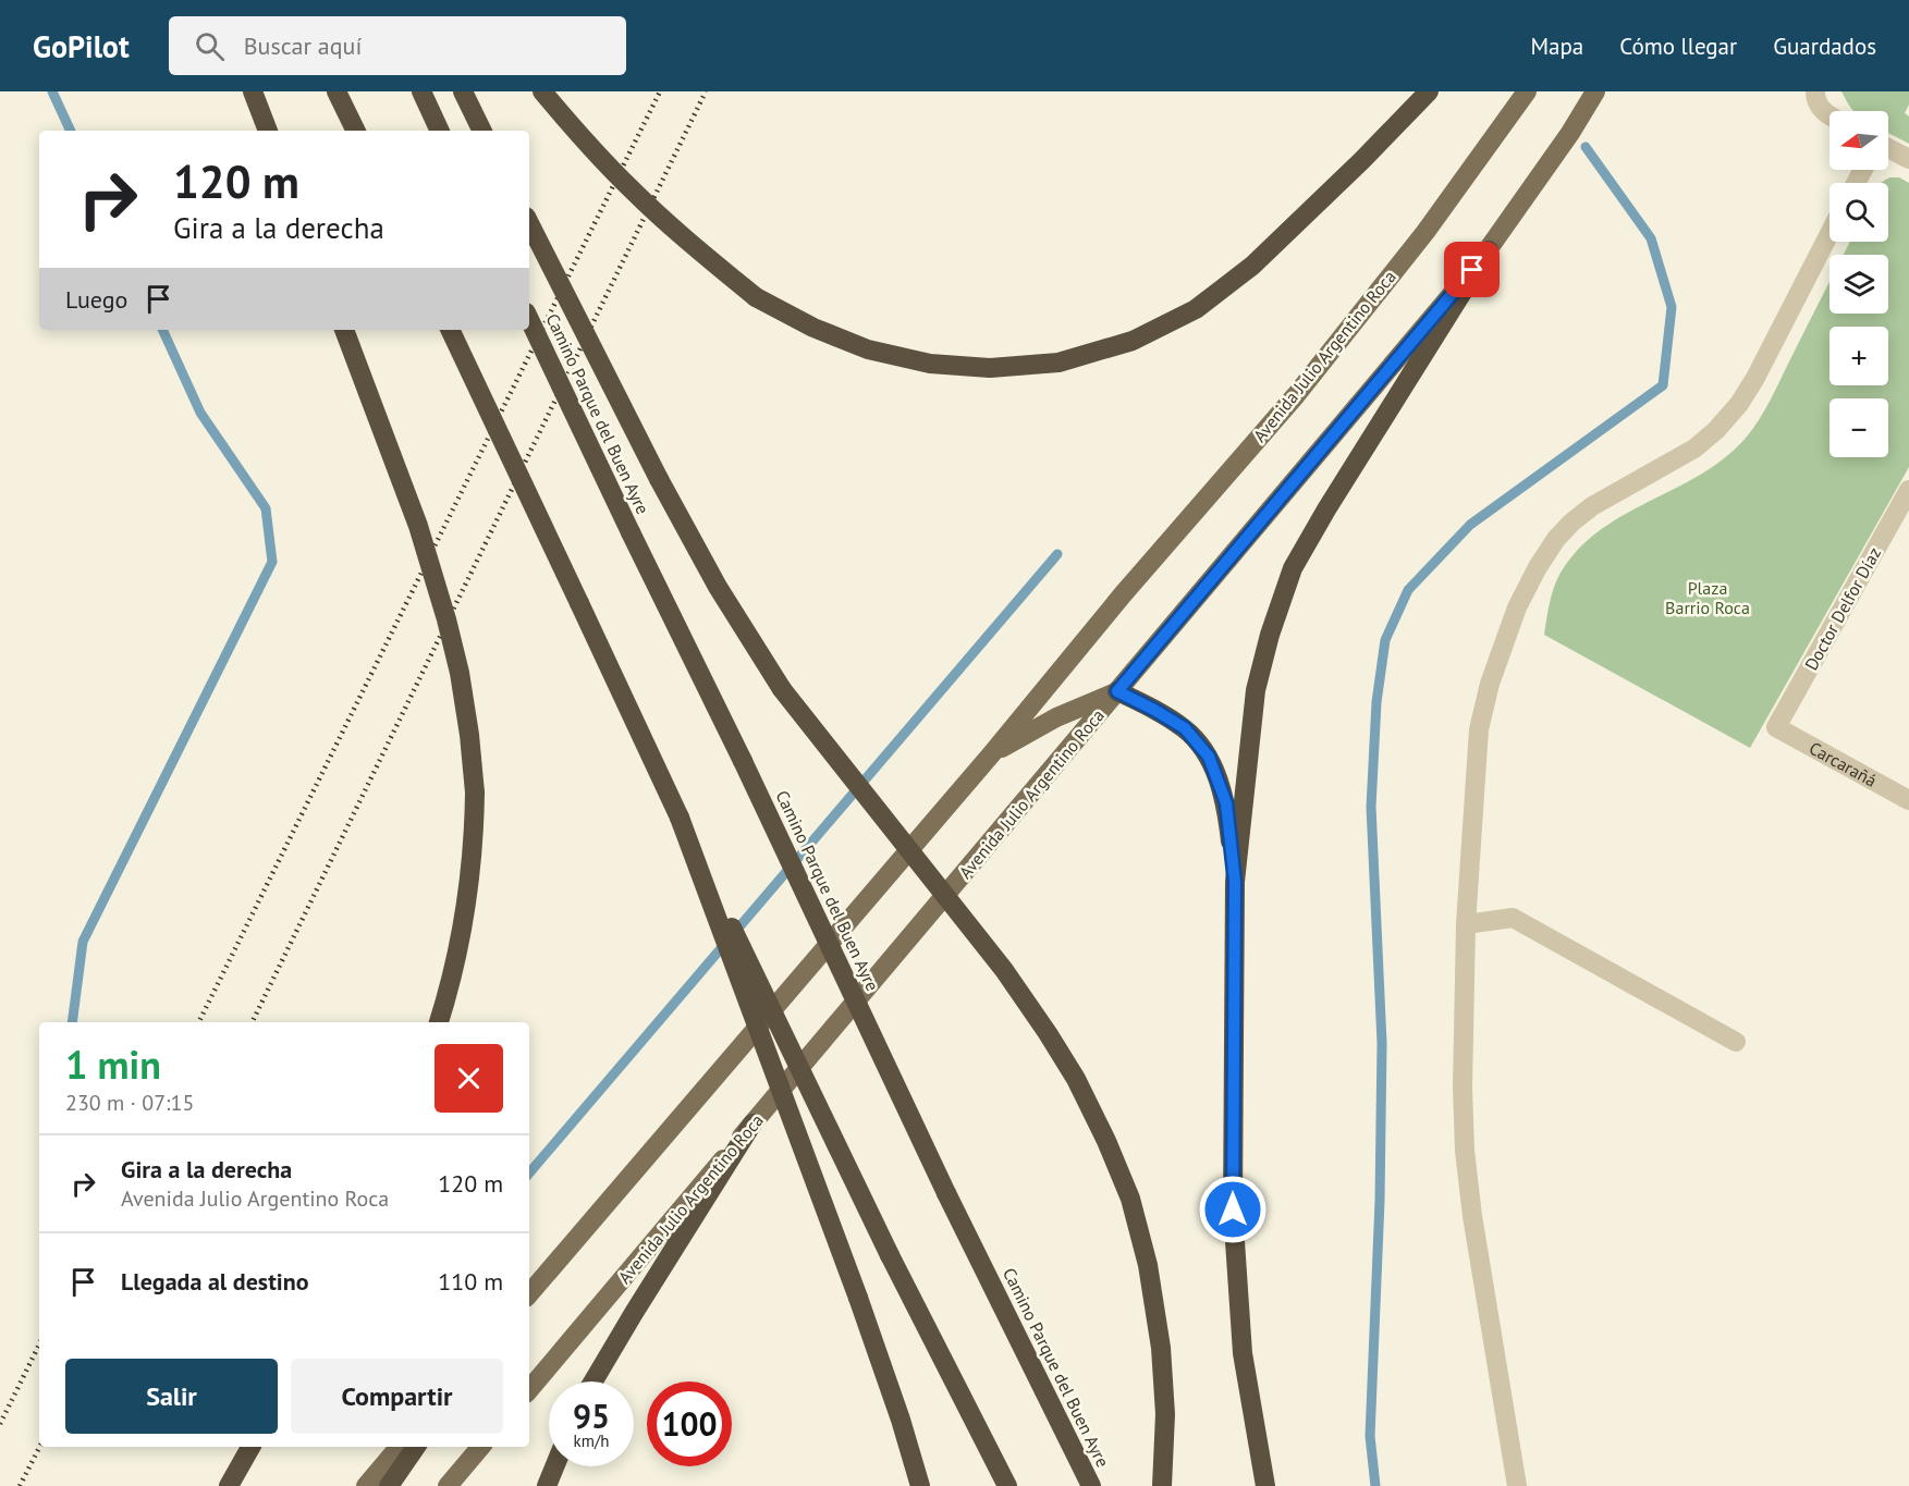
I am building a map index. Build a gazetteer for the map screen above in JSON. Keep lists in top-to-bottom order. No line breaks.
{"streets":{"highway":["Camino Parque del Buen Ayre"],"main road":["Avenida Julio Argentino Roca"],"street":["Doctor Delfor Díaz","Carcarañá"]},"crossings":[["Doctor Delfor Díaz","Carcarañá"]],"parks":["Plaza Barrio Roca"],"north":"left","page":{"header":"GoPilot","search":"Buscar aquí","nav":["Mapa","Cómo llegar","Guardados"],"map_buttons":["+","−"],"turn":["120 m","Gira a la derecha"],"then":"Luego","heading":["1 min","230 m · 07:15"],"list":[{"name":"Gira a la derecha","note":"Avenida Julio Argentino Roca","value":"120 m"},{"name":"Llegada al destino","value":"110 m"}],"buttons":["Salir","Compartir"],"speed":"95 km/h","limit":"100"}}
